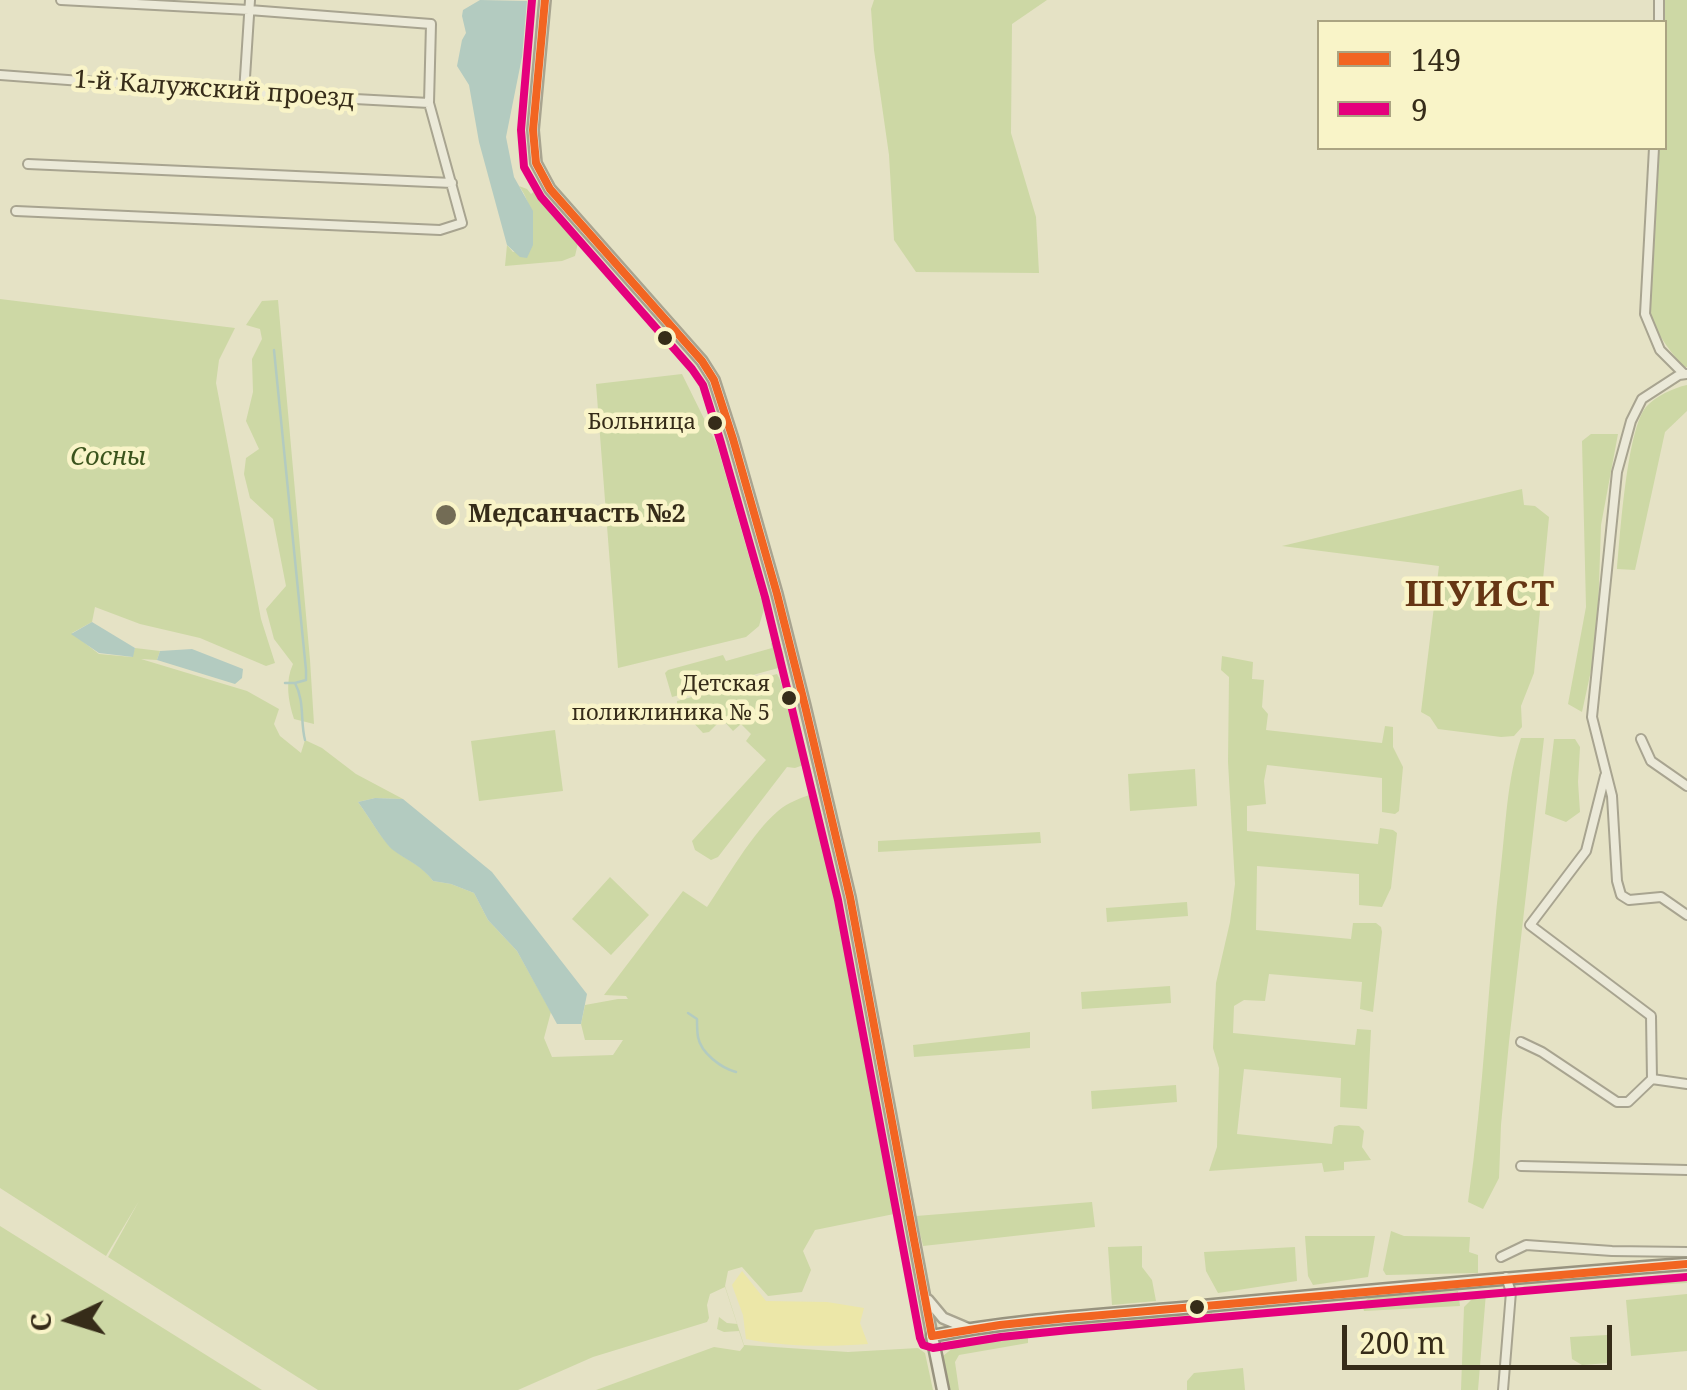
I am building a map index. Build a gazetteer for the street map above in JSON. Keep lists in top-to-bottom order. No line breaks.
{"streets":{"street":["1-й Калужский проезд"]},"districts":["ШУИСТ"],"parks":["Сосны"],"places":["Больница","Медсанчасть №2","Детская поликлиника № 5"],"lines":["transit line 149","transit line 9"],"legend":["149","9"],"scale_bar":"200 m","north":"left"}
